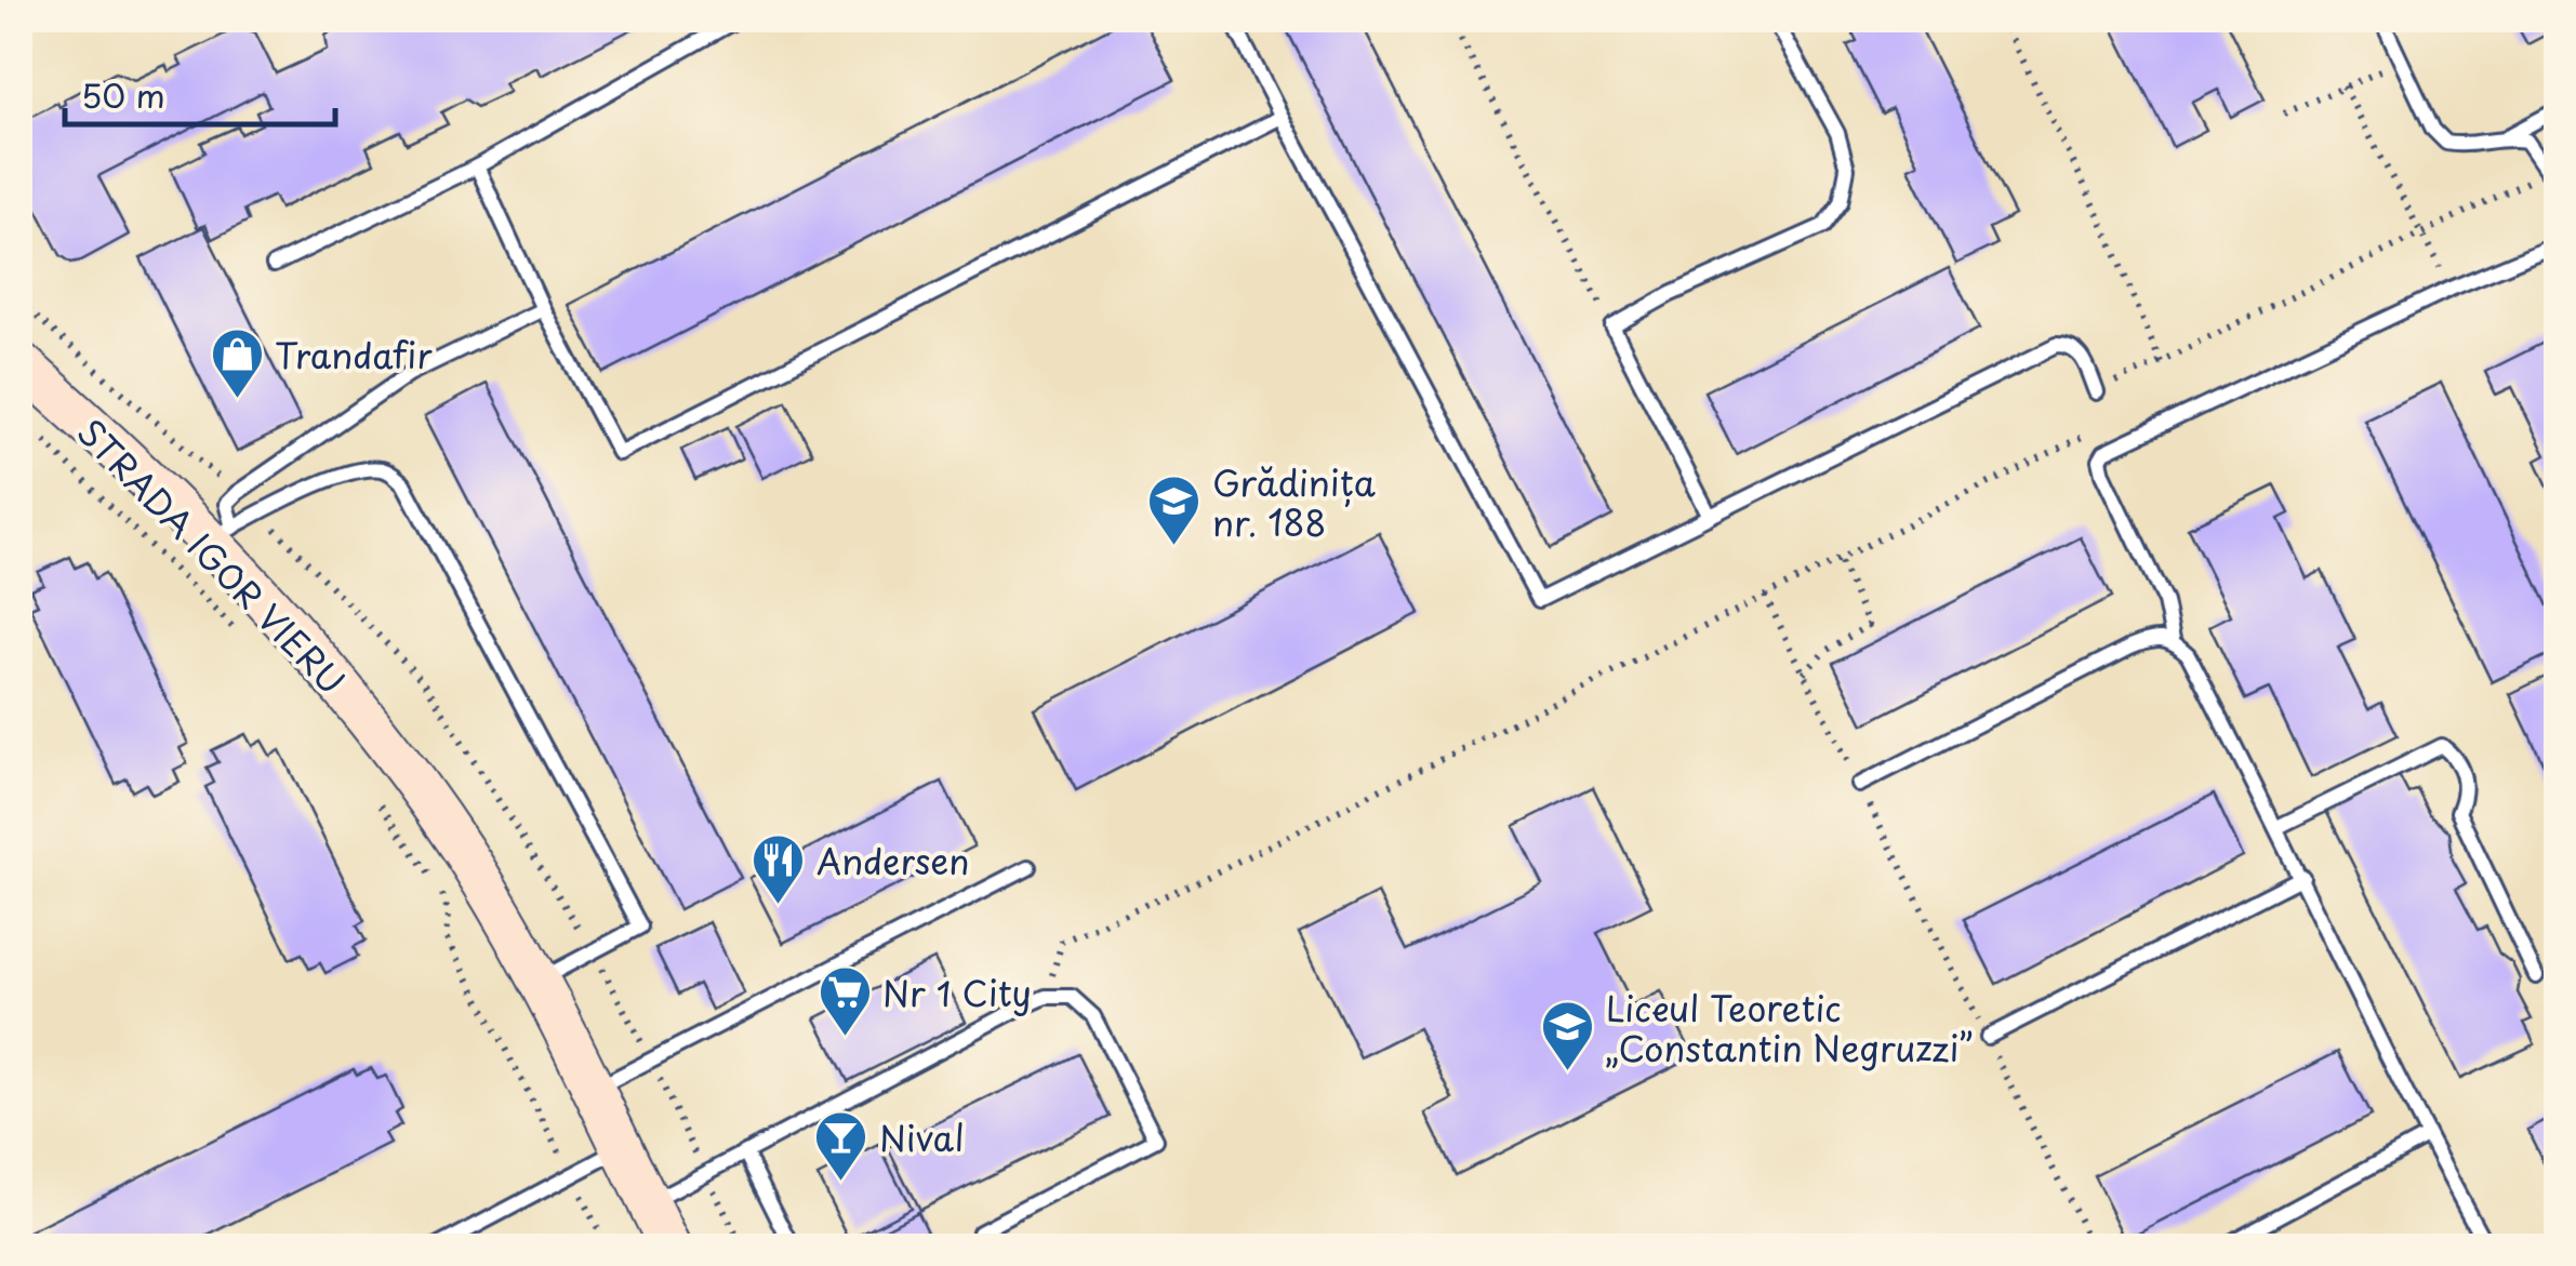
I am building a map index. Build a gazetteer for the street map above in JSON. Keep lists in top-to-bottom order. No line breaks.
{"streets":{"main road":["STRADA IGOR VIERU"]},"places":{"shop":["Trandafir"],"school or university":["Grădinița nr. 188","Liceul Teoretic „Constantin Negruzzi”"],"restaurant":["Andersen"],"supermarket":["Nr 1 City"],"bar":["Nival"]},"scale_bar":"50 m"}
